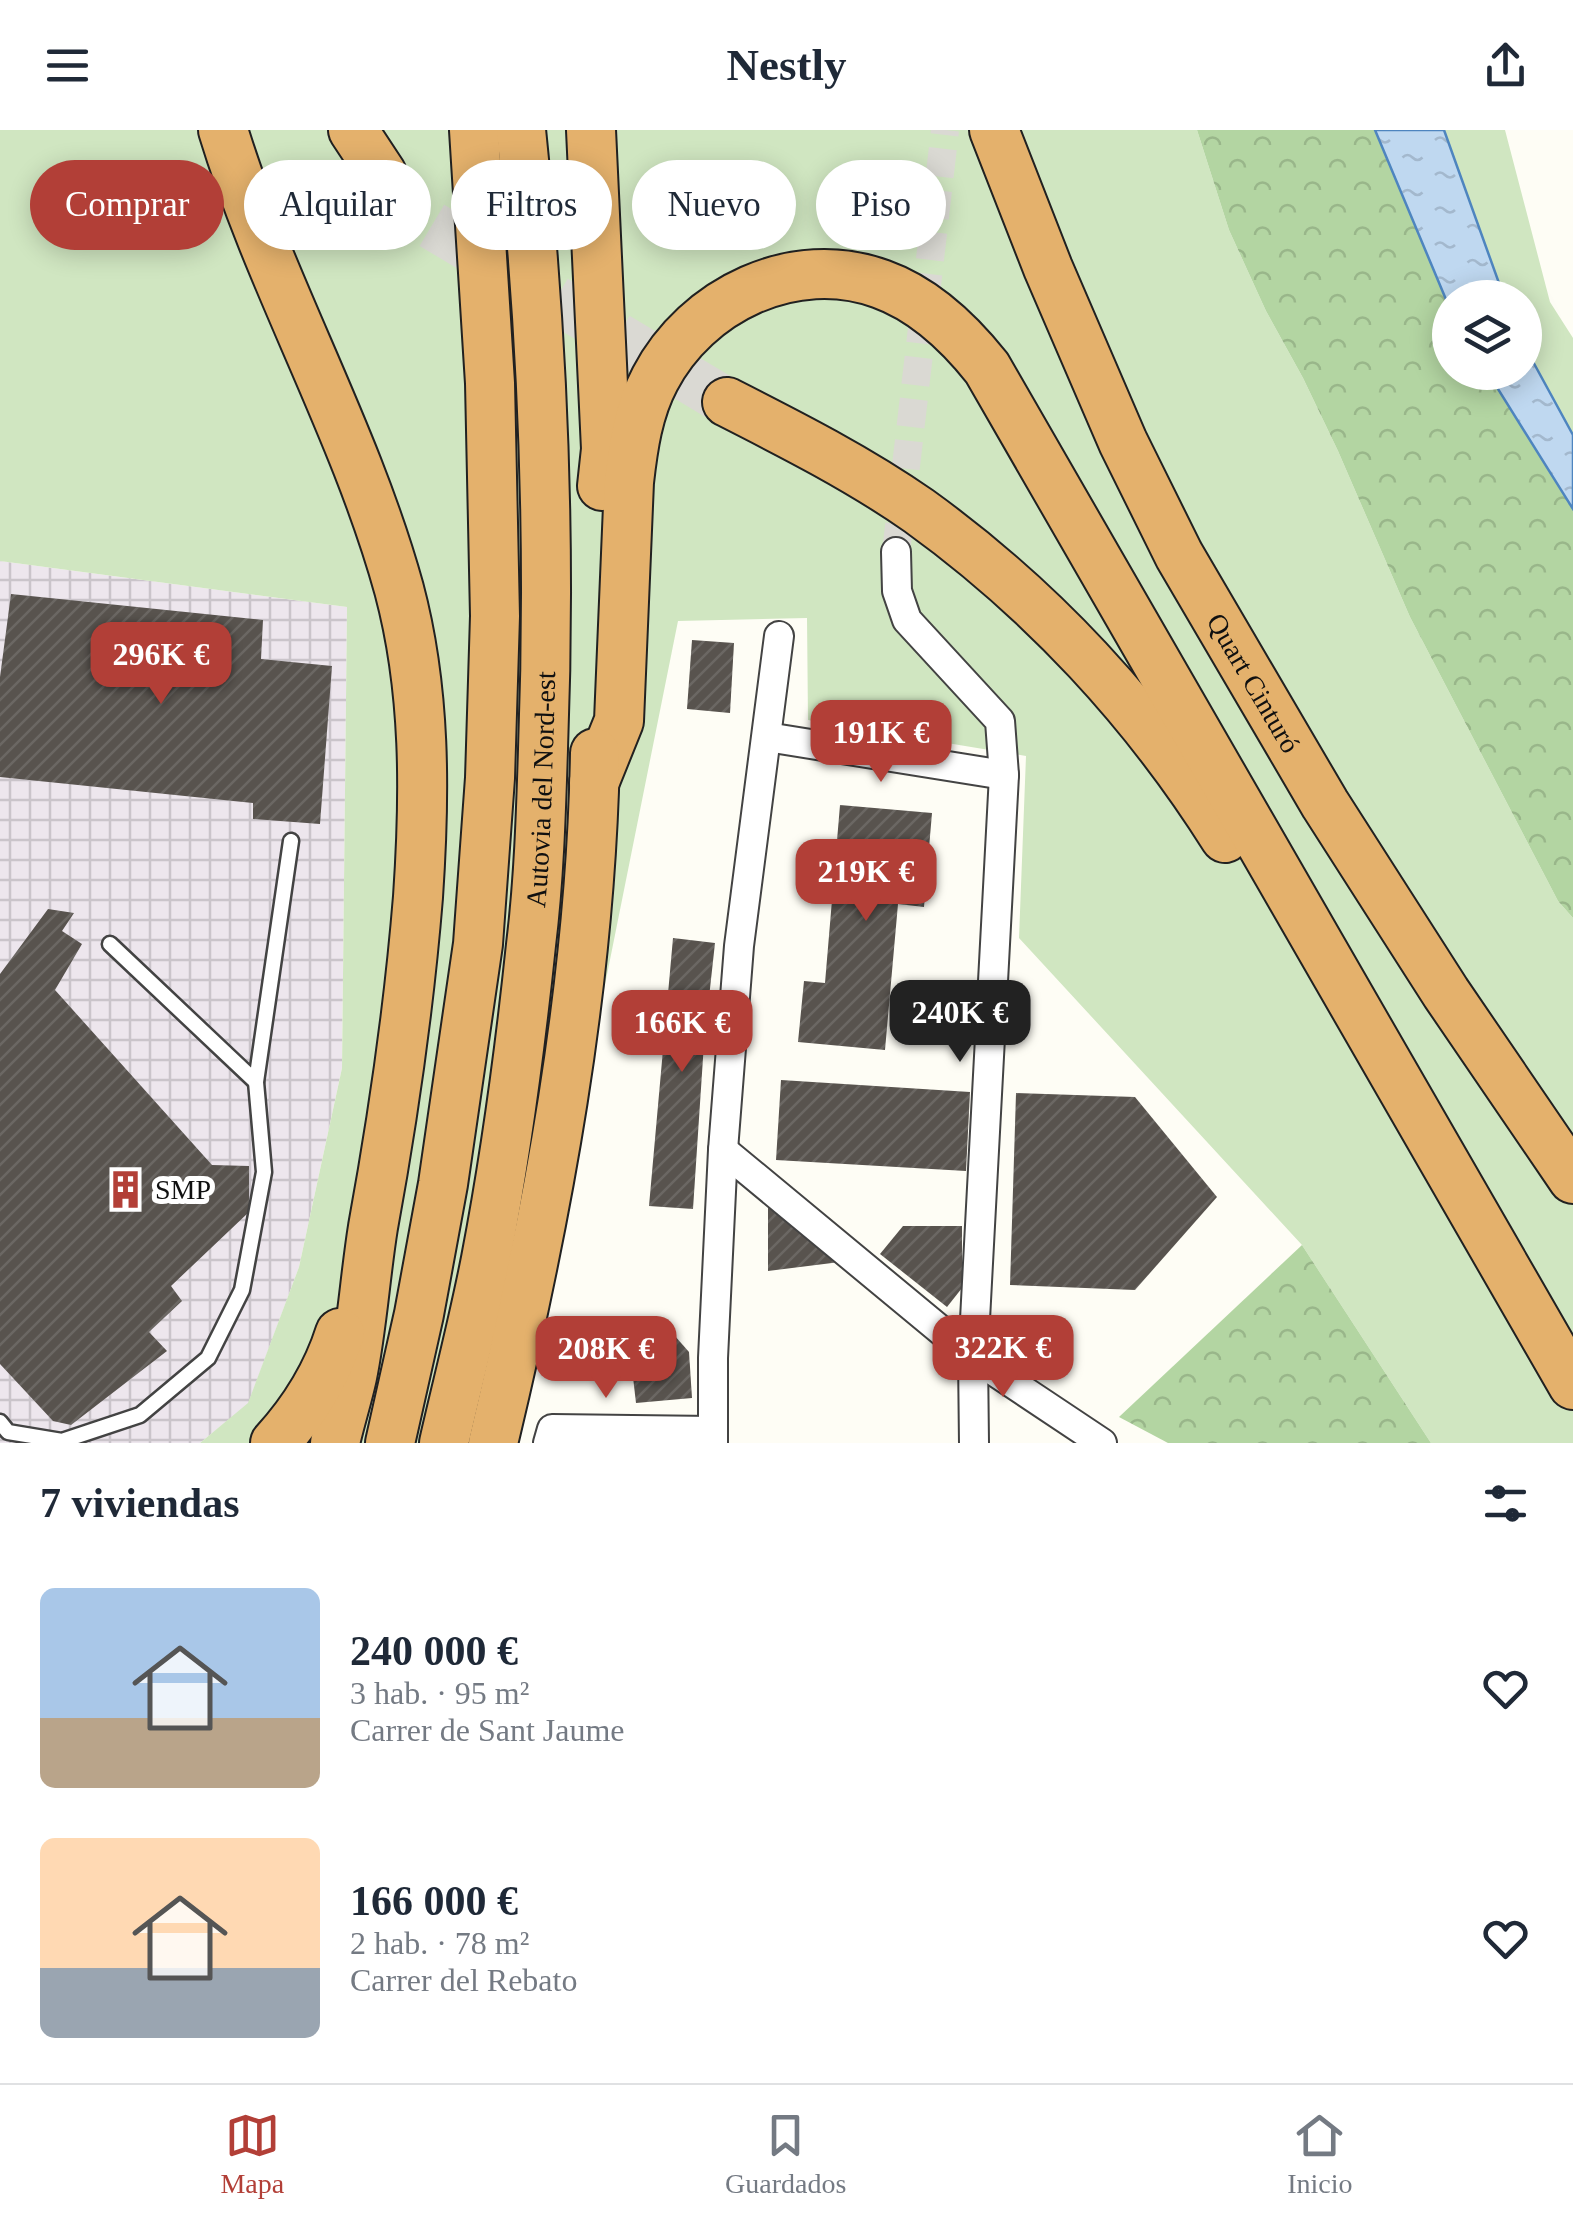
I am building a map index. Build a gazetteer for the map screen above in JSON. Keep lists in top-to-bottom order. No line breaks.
{"streets":{"highway":["Quart Cinturó","Autovia del Nord-est"]},"places":{"building":["SMP"]},"page":{"header":"Nestly","chip":["Comprar","Alquilar","Filtros","Nuevo","Piso"],"price":["296K €","191K €","219K €","240K €","166K €","322K €","208K €"],"heading":"7 viviendas","list":[{"name":"240 000 €","note":"3 hab. · 95 m² · Carrer de Sant Jaume"},{"name":"166 000 €","note":"2 hab. · 78 m² · Carrer del Rebato"}],"tabs":["Mapa","Guardados","Inicio"]}}
